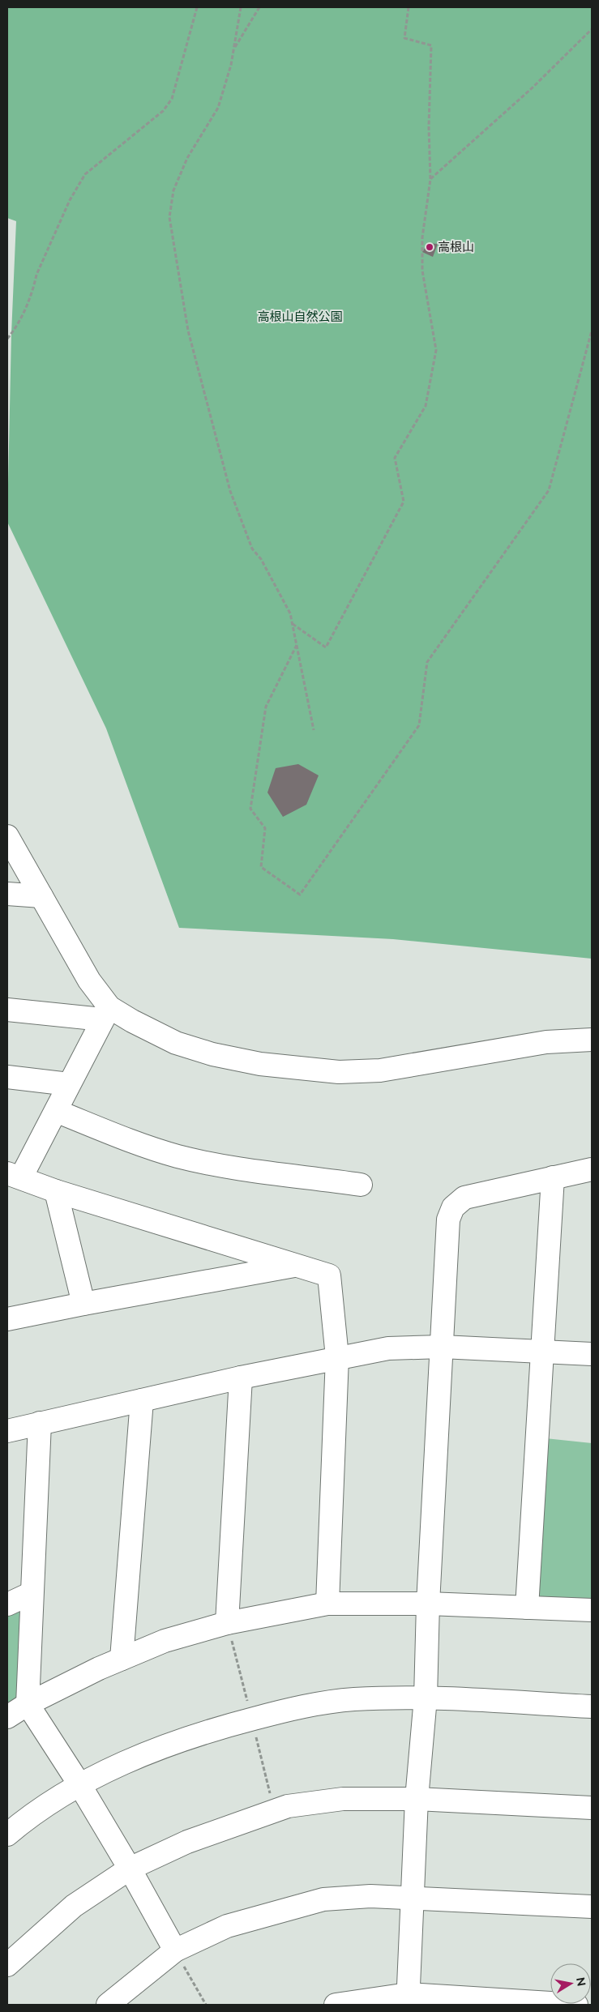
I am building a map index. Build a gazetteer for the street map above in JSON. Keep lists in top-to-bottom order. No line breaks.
{"parks":["高根山自然公園"],"places":["高根山"],"north":"right"}
